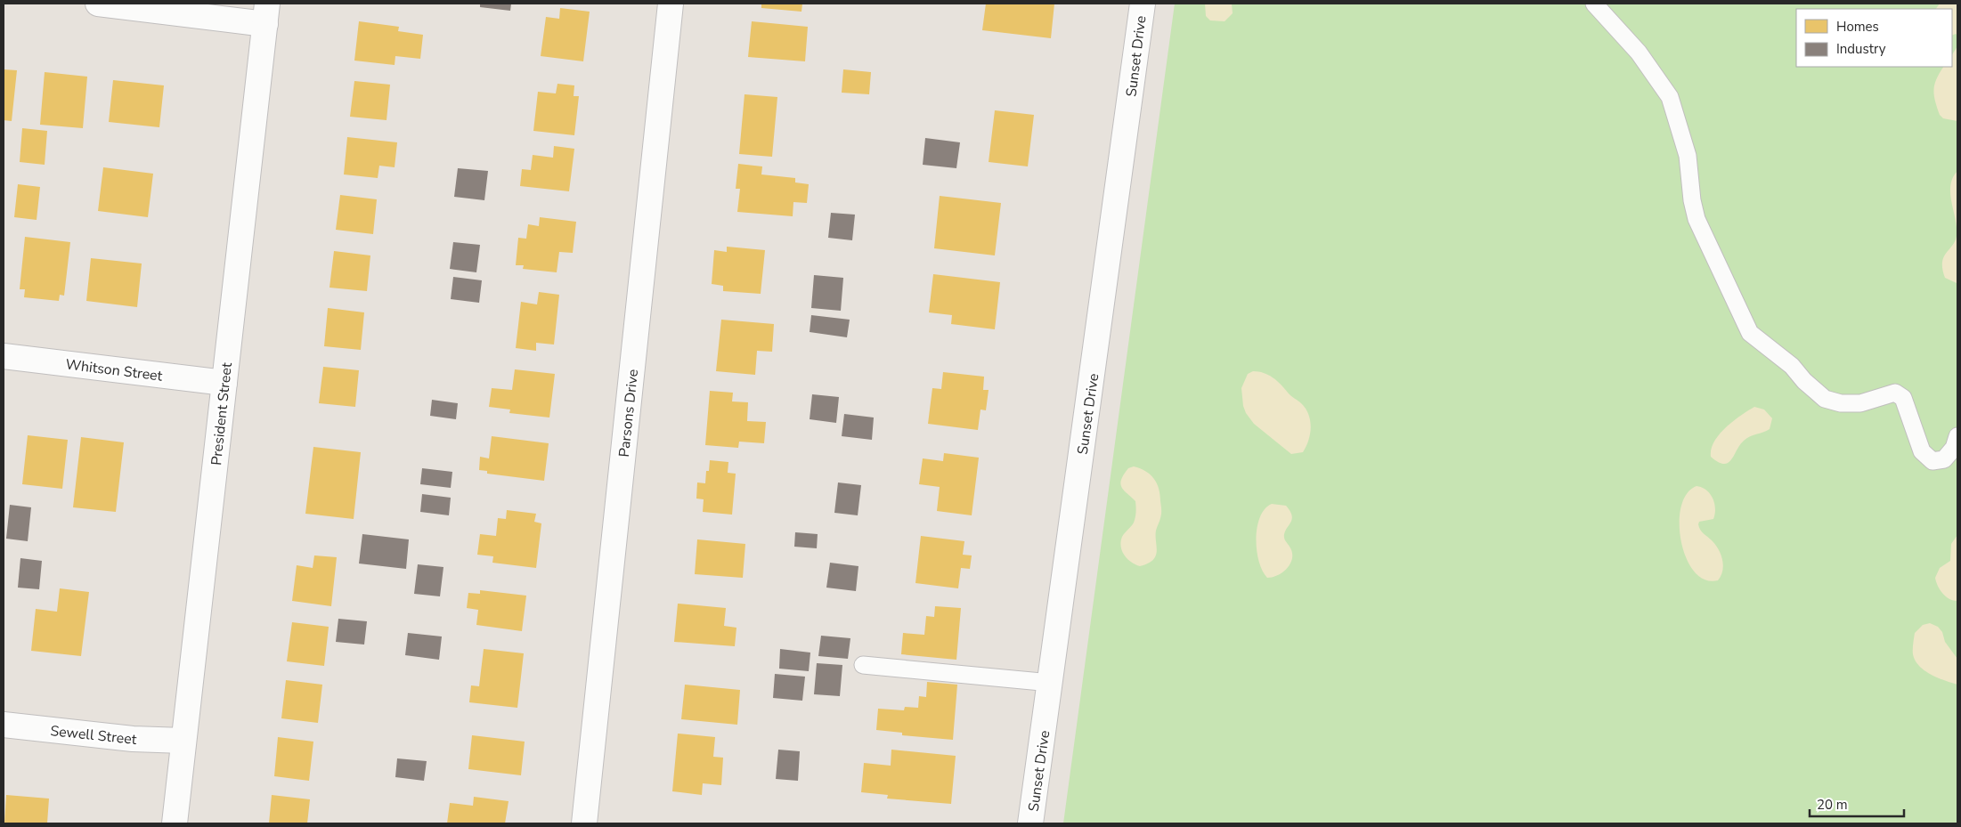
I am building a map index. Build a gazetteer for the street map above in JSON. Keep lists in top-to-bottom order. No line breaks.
{"streets":{"street":["Sunset Drive","Whitson Street","Parsons Drive","President Street","Sewell Street"]},"crossings":[["Whitson Street","President Street"],["President Street","Sewell Street"]],"legend":["Homes","Industry"],"scale_bar":"20 m"}
